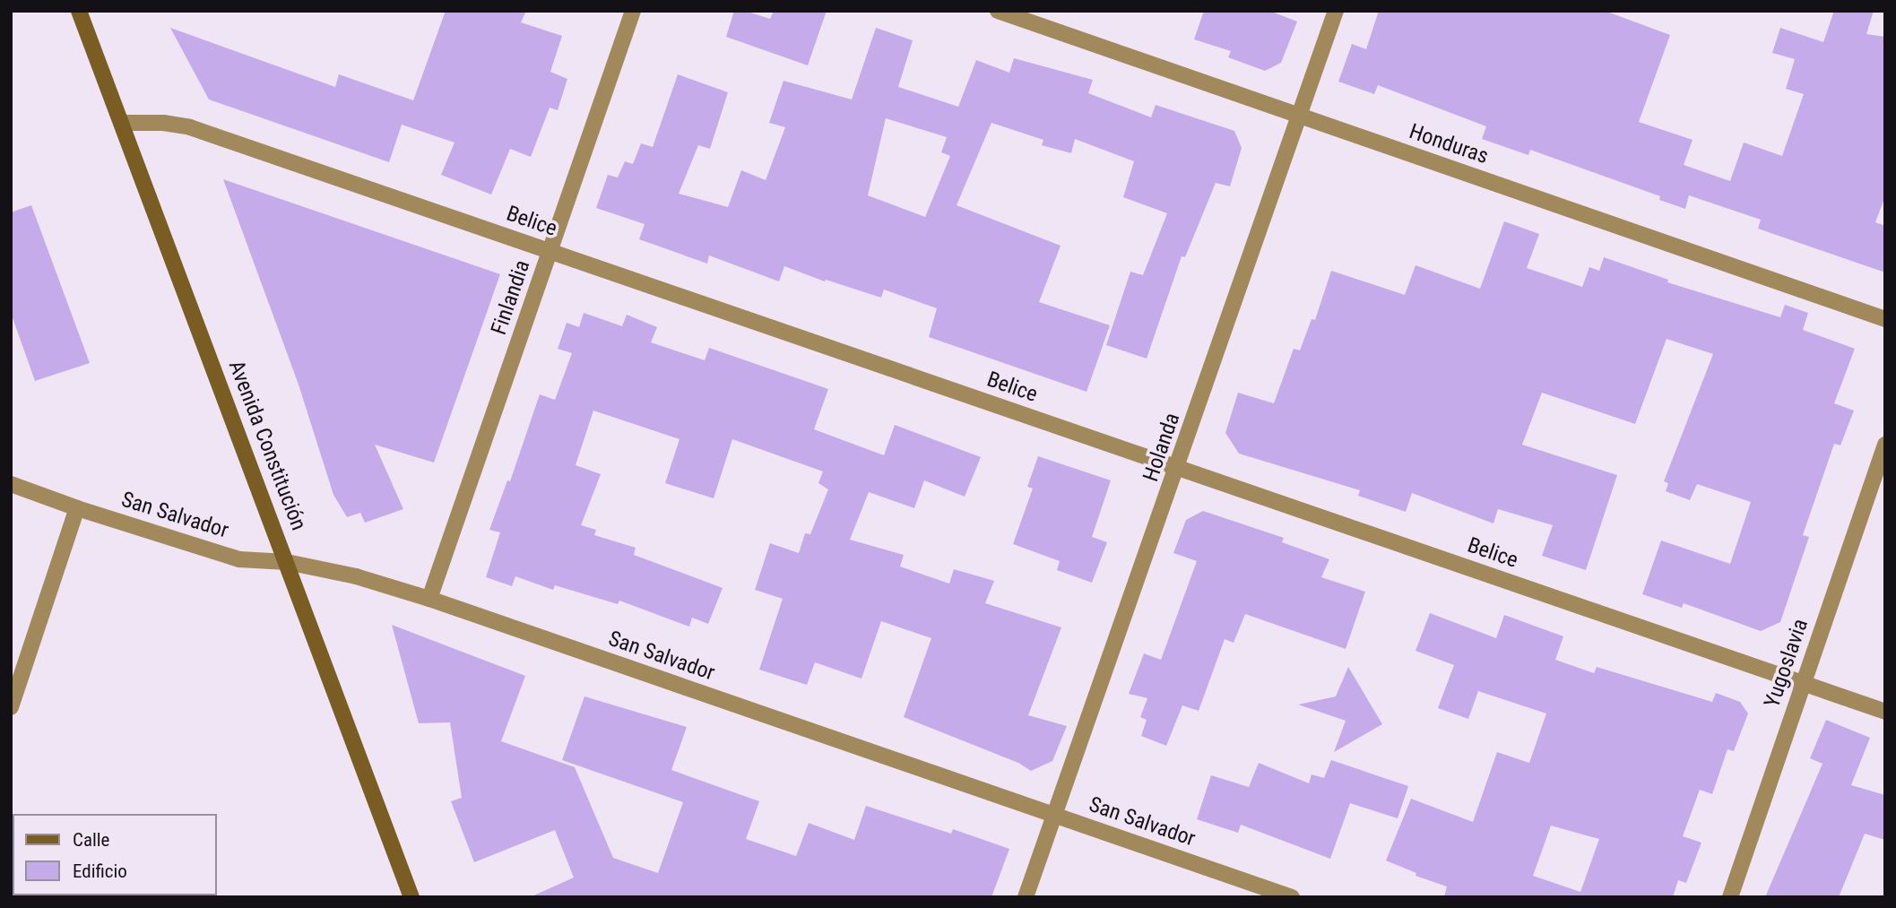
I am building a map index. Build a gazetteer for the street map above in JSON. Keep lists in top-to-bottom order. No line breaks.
{"streets":{"main road":["Avenida Constitución"],"street":["Honduras","Belice","Finlandia","Holanda","San Salvador","Yugoslavia"]},"crossings":[["Honduras","Holanda"],["Belice","Finlandia"],["Belice","Avenida Constitución"],["Belice","Holanda"],["Belice","Yugoslavia"],["Finlandia","San Salvador"],["Avenida Constitución","San Salvador"],["Holanda","San Salvador"]],"legend":["Calle","Edificio"]}
